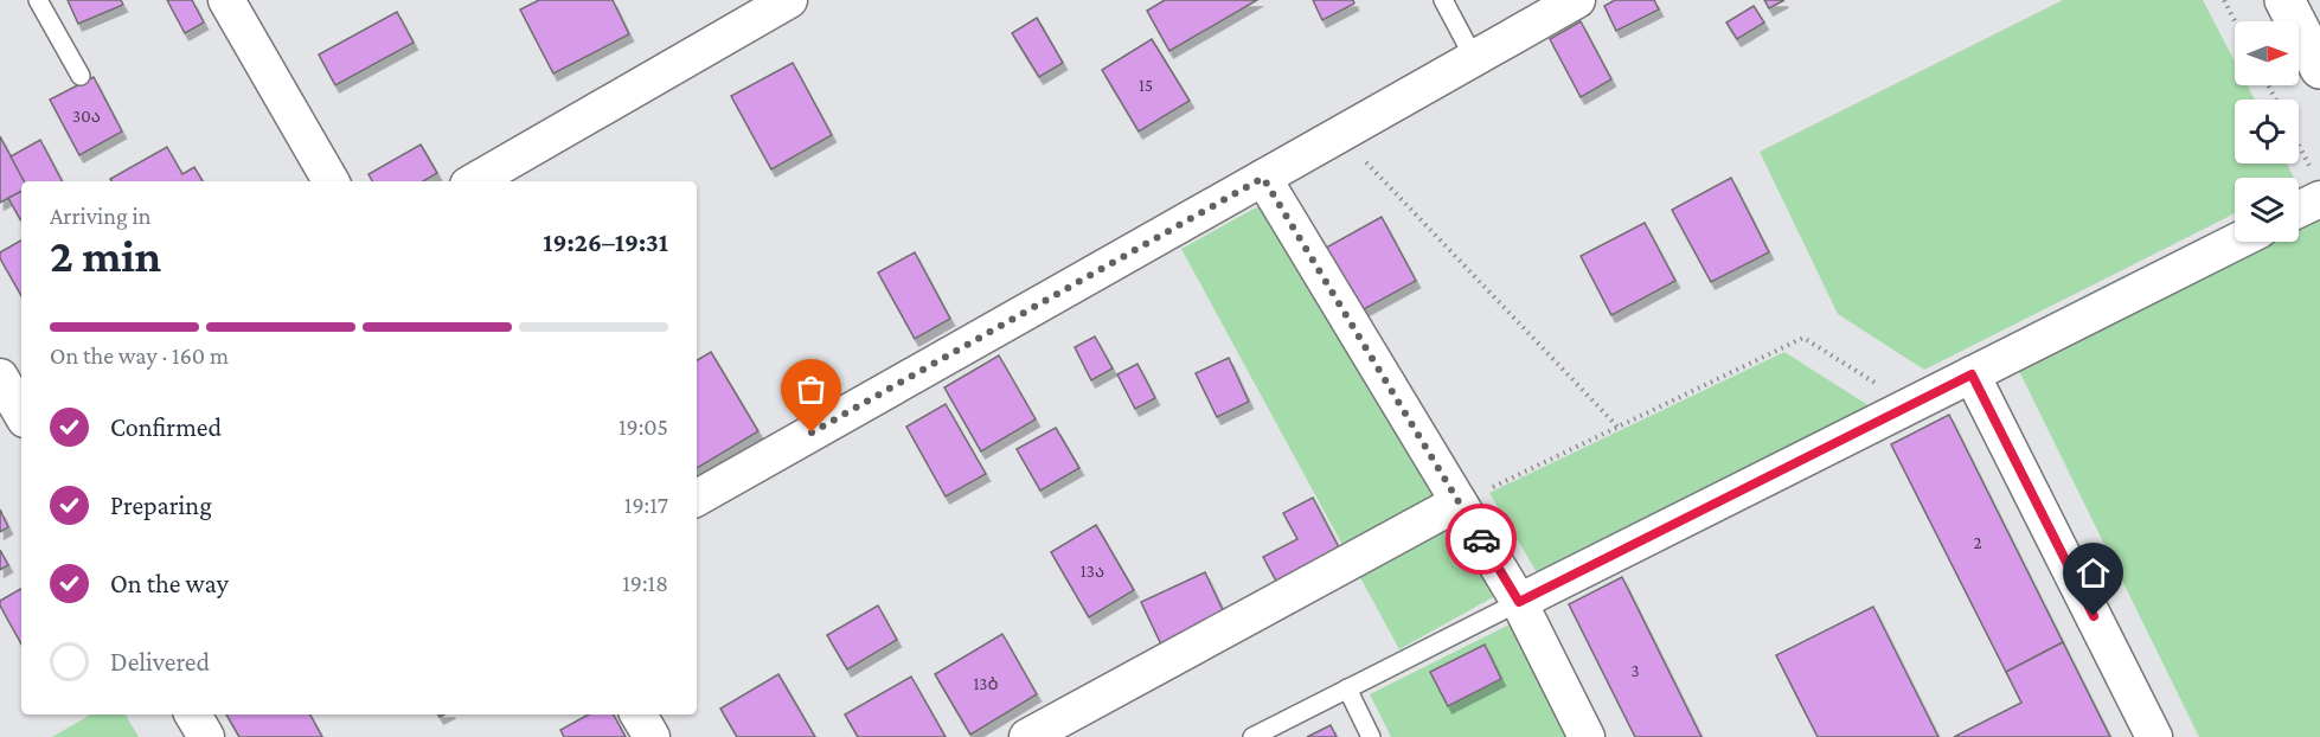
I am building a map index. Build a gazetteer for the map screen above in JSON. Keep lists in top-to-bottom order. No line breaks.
{"house_numbers":["15","30ა","2","13ა","3","13ბ"],"north":"right","page":{"heading":["2 min","Arriving in","19:26–19:31"],"bar":"On the way · 160 m","list":[["Confirmed","19:05"],["Preparing","19:17"],["On the way","19:18"],"Delivered"]}}
